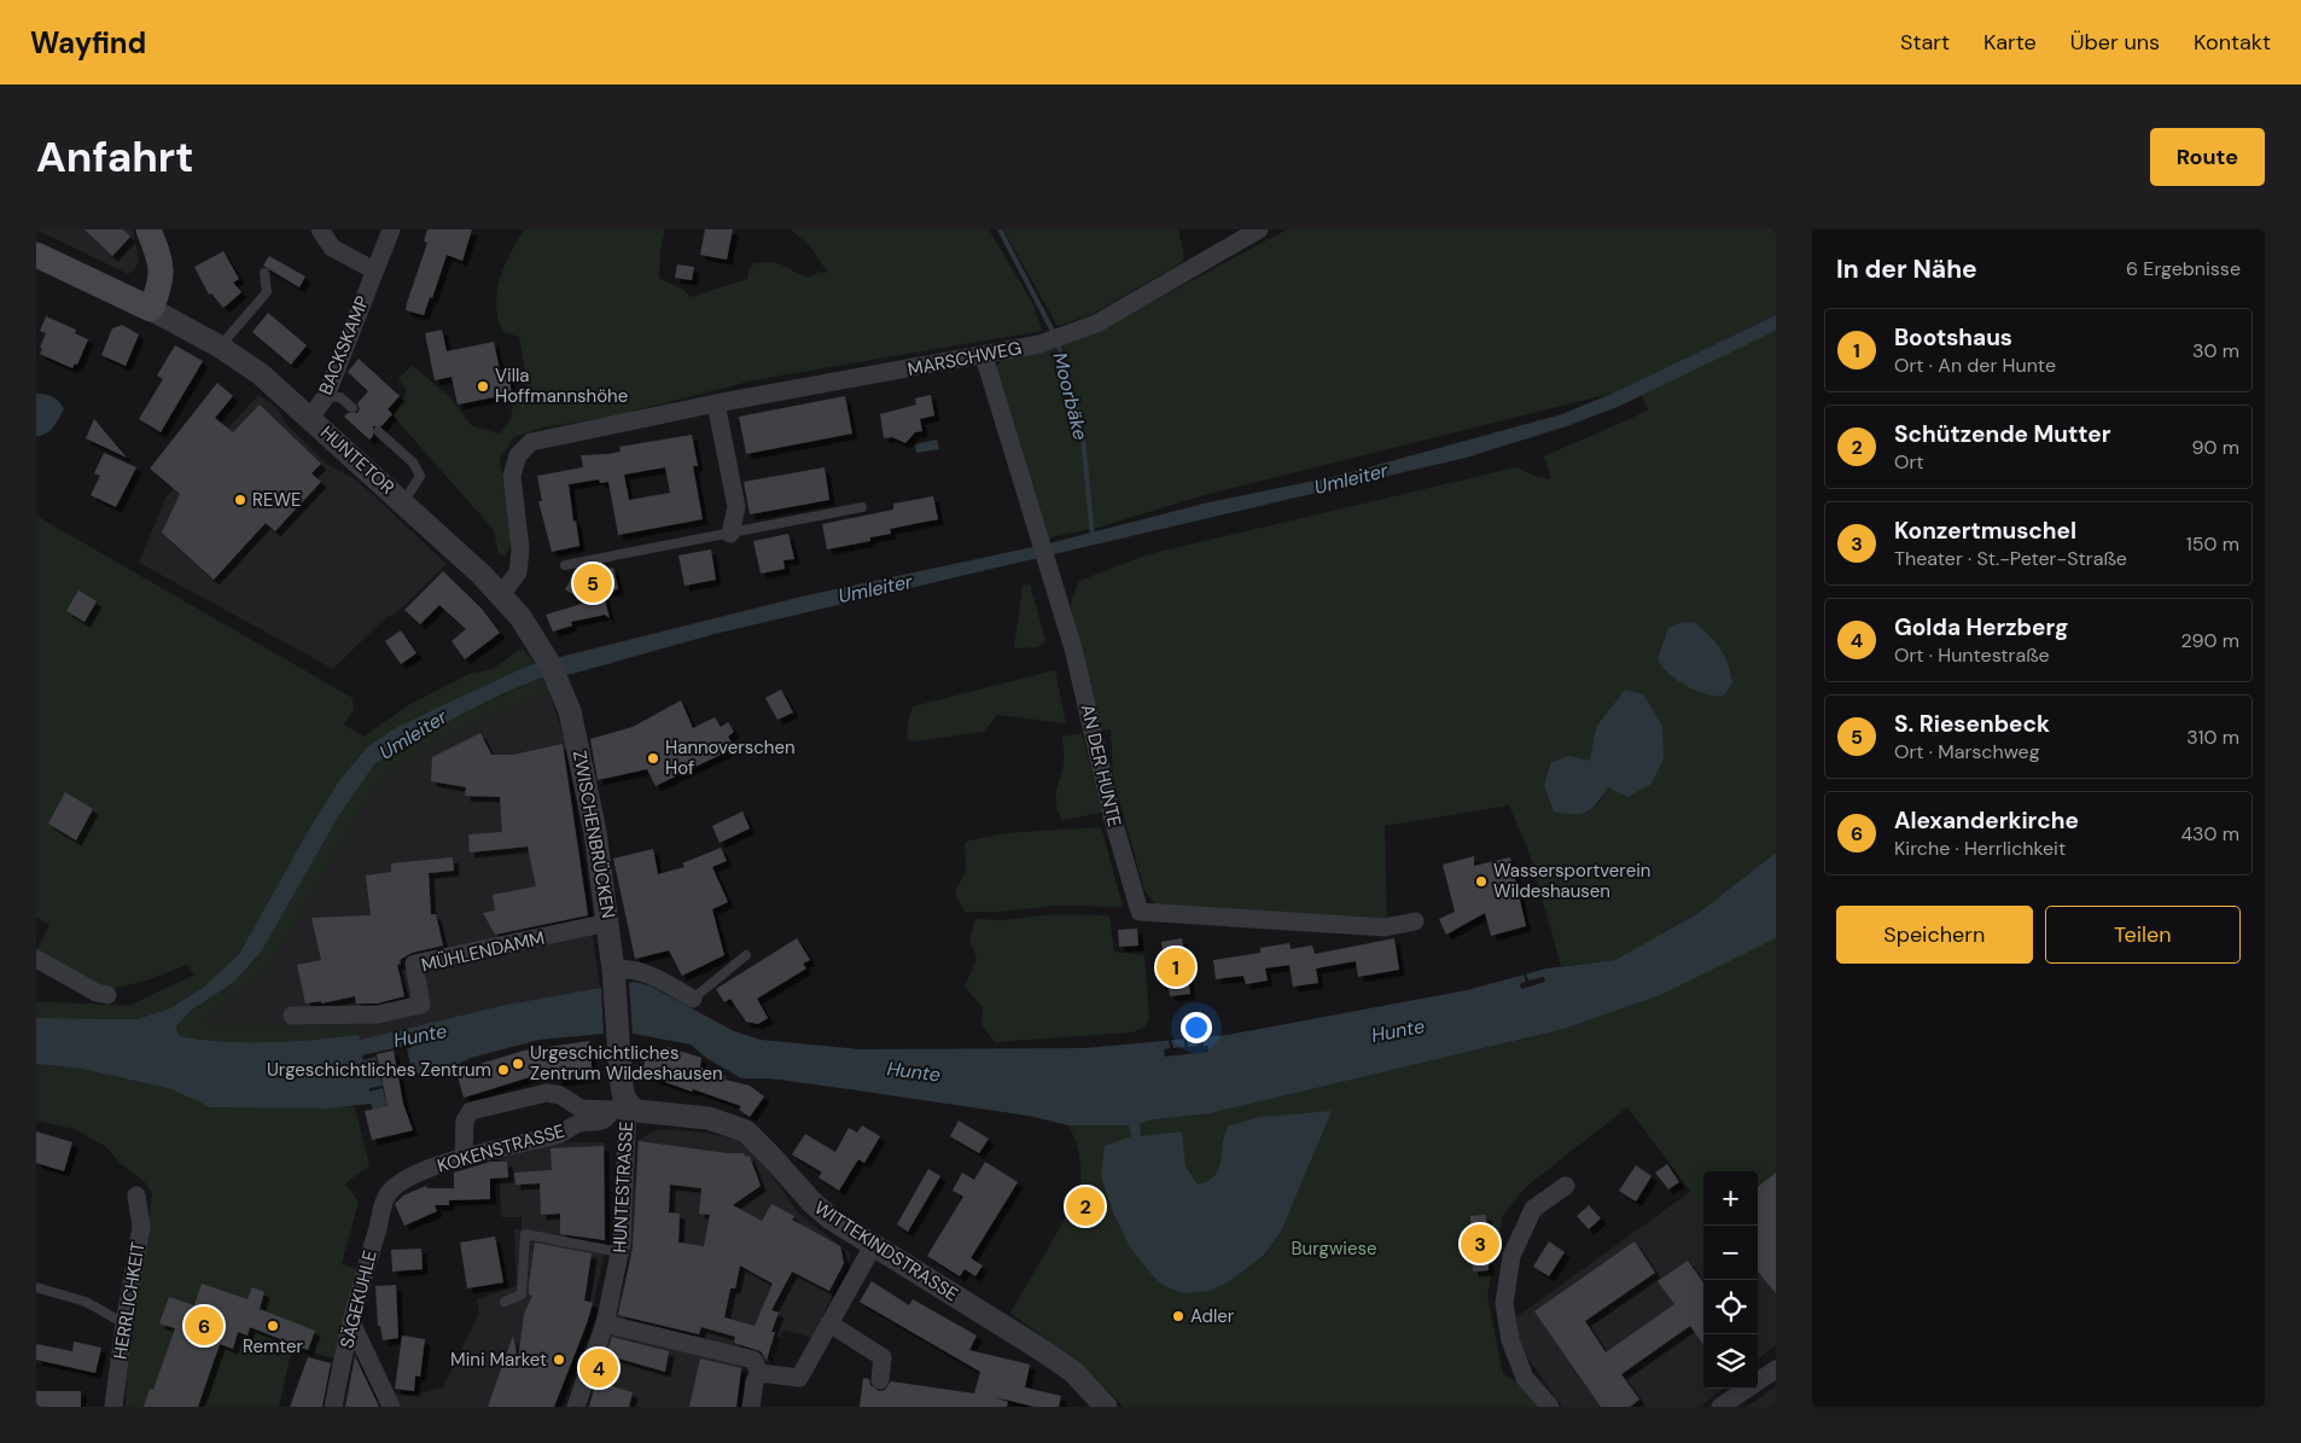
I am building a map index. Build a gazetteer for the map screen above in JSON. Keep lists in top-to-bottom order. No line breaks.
{"streets":{"street":["BACKSKAMP","MARSCHWEG","HUNTETOR","AN DER HUNTE","ZWISCHENBRÜCKEN","MÜHLENDAMM","KOKENSTRASSE","HUNTESTRASSE","WITTEKINDSTRASSE","SÄGEKUHLE","HERRLICHKEIT"]},"crossings":[["BACKSKAMP","HUNTETOR"],["MARSCHWEG","HUNTETOR"],["MARSCHWEG","AN DER HUNTE"],["HUNTETOR","ZWISCHENBRÜCKEN"],["ZWISCHENBRÜCKEN","MÜHLENDAMM"],["ZWISCHENBRÜCKEN","HUNTESTRASSE"],["KOKENSTRASSE","HUNTESTRASSE"],["KOKENSTRASSE","WITTEKINDSTRASSE"],["KOKENSTRASSE","SÄGEKUHLE"],["HUNTESTRASSE","WITTEKINDSTRASSE"]],"water":["Moorbäke","Umleiter","Hunte"],"parks":["Burgwiese"],"places":["Villa Hoffmannshöhe","REWE","Hannoverschen Hof","Wassersportverein Wildeshausen","Urgeschichtliches Zentrum Wildeshausen","Urgeschichtliches Zentrum","Adler","Remter","Mini Market"],"page":{"header":"Wayfind","nav":["Start","Karte","Über uns","Kontakt"],"buttons":["Route",["Speichern","Teilen"]],"title":"Anfahrt","heading":["In der Nähe","6 Ergebnisse"],"list":[{"mark":"1","name":"Bootshaus","note":"Ort · An der Hunte","value":"30 m"},{"mark":"2","name":"Schützende Mutter","note":"Ort","value":"90 m"},{"mark":"3","name":"Konzertmuschel","note":"Theater · St.-Peter-Straße","value":"150 m"},{"mark":"4","name":"Golda Herzberg","note":"Ort · Huntestraße","value":"290 m"},{"mark":"5","name":"S. Riesenbeck","note":"Ort · Marschweg","value":"310 m"},{"mark":"6","name":"Alexanderkirche","note":"Kirche · Herrlichkeit","value":"430 m"}],"pins":["5","1","2","3","6","4"],"map_buttons":["+","−"]}}
